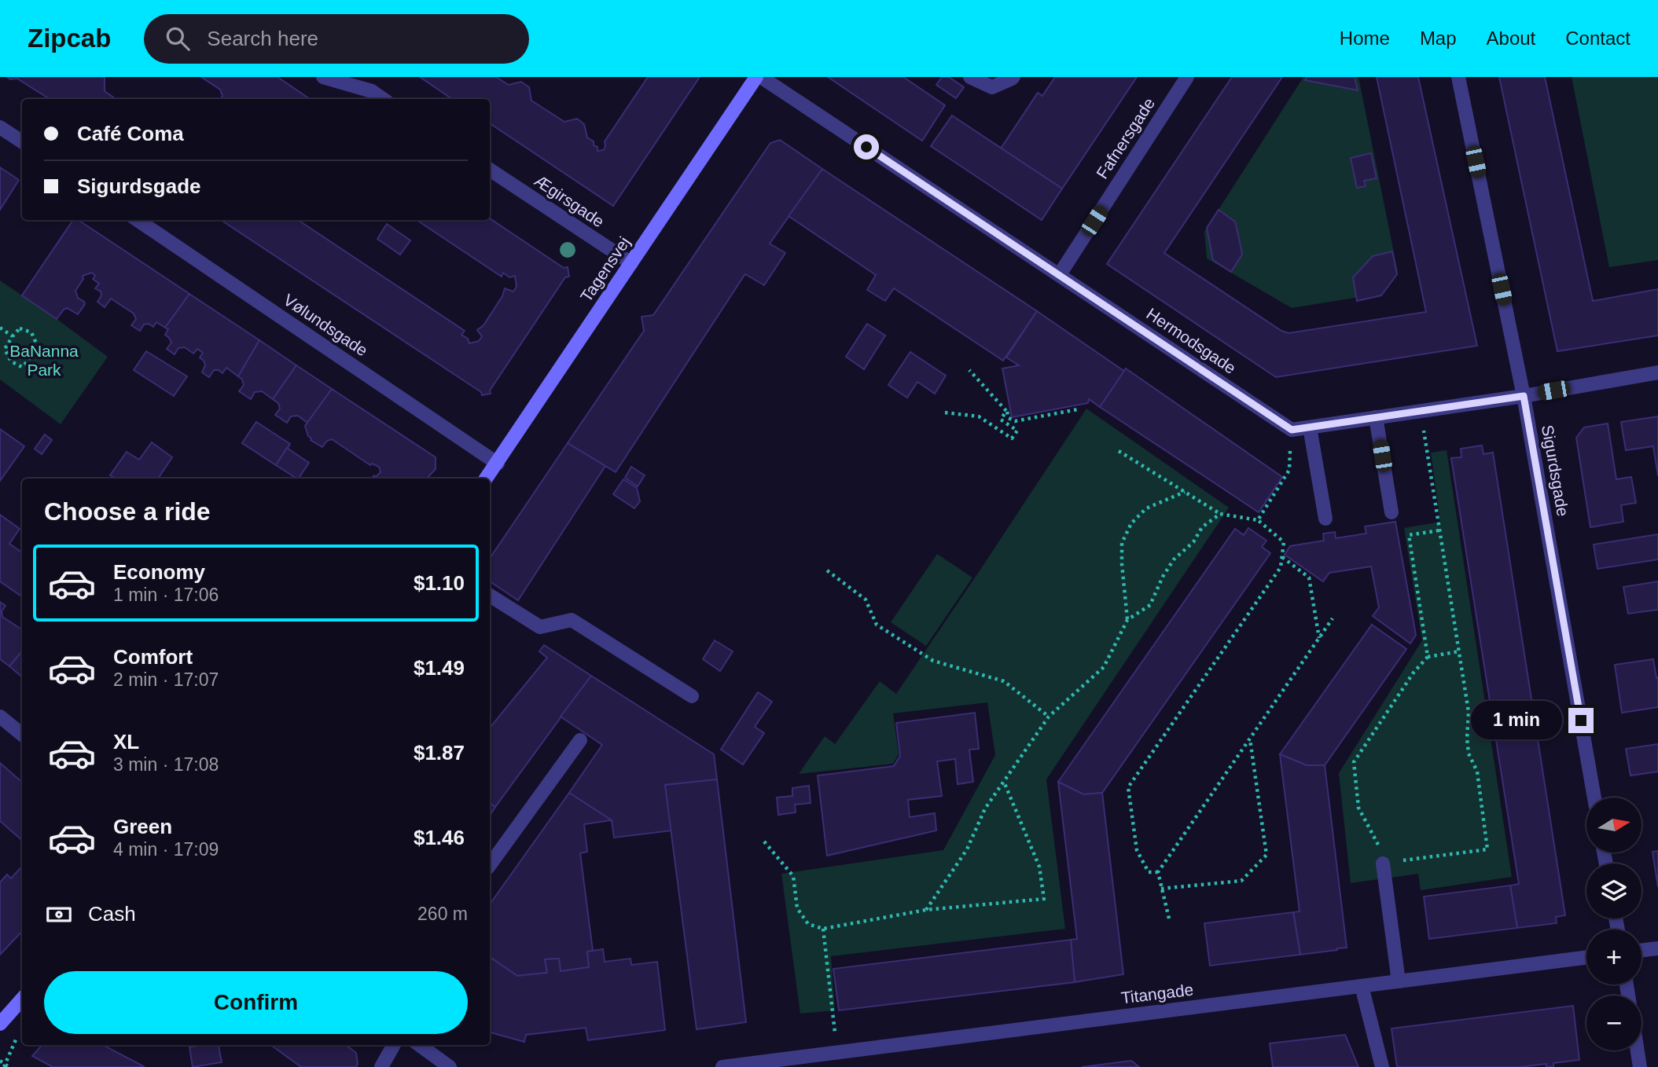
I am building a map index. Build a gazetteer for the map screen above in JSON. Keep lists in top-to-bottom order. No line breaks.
{"streets":{"street":["Fafnersgade","Ægirsgade","Tagensvej","Vølundsgade","Hermodsgade","Sigurdsgade","Titangade"]},"crossings":[["Fafnersgade","Hermodsgade"],["Ægirsgade","Tagensvej"],["Tagensvej","Vølundsgade"]],"parks":["BaNanna Park"],"north":"right","page":{"header":"Zipcab","search":"Search here","nav":["Home","Map","About","Contact"],"banner":["Café Coma","Sigurdsgade"],"heading":"Choose a ride","list":[{"name":"Economy","note":"1 min · 17:06","value":"$1.10"},{"name":"Comfort","note":"2 min · 17:07","value":"$1.49"},{"name":"XL","note":"3 min · 17:08","value":"$1.87"},{"name":"Green","note":"4 min · 17:09","value":"$1.46"}],"bubble":"1 min","map_buttons":["+","−"],"pay":["Cash","260 m"],"buttons":"Confirm"}}
